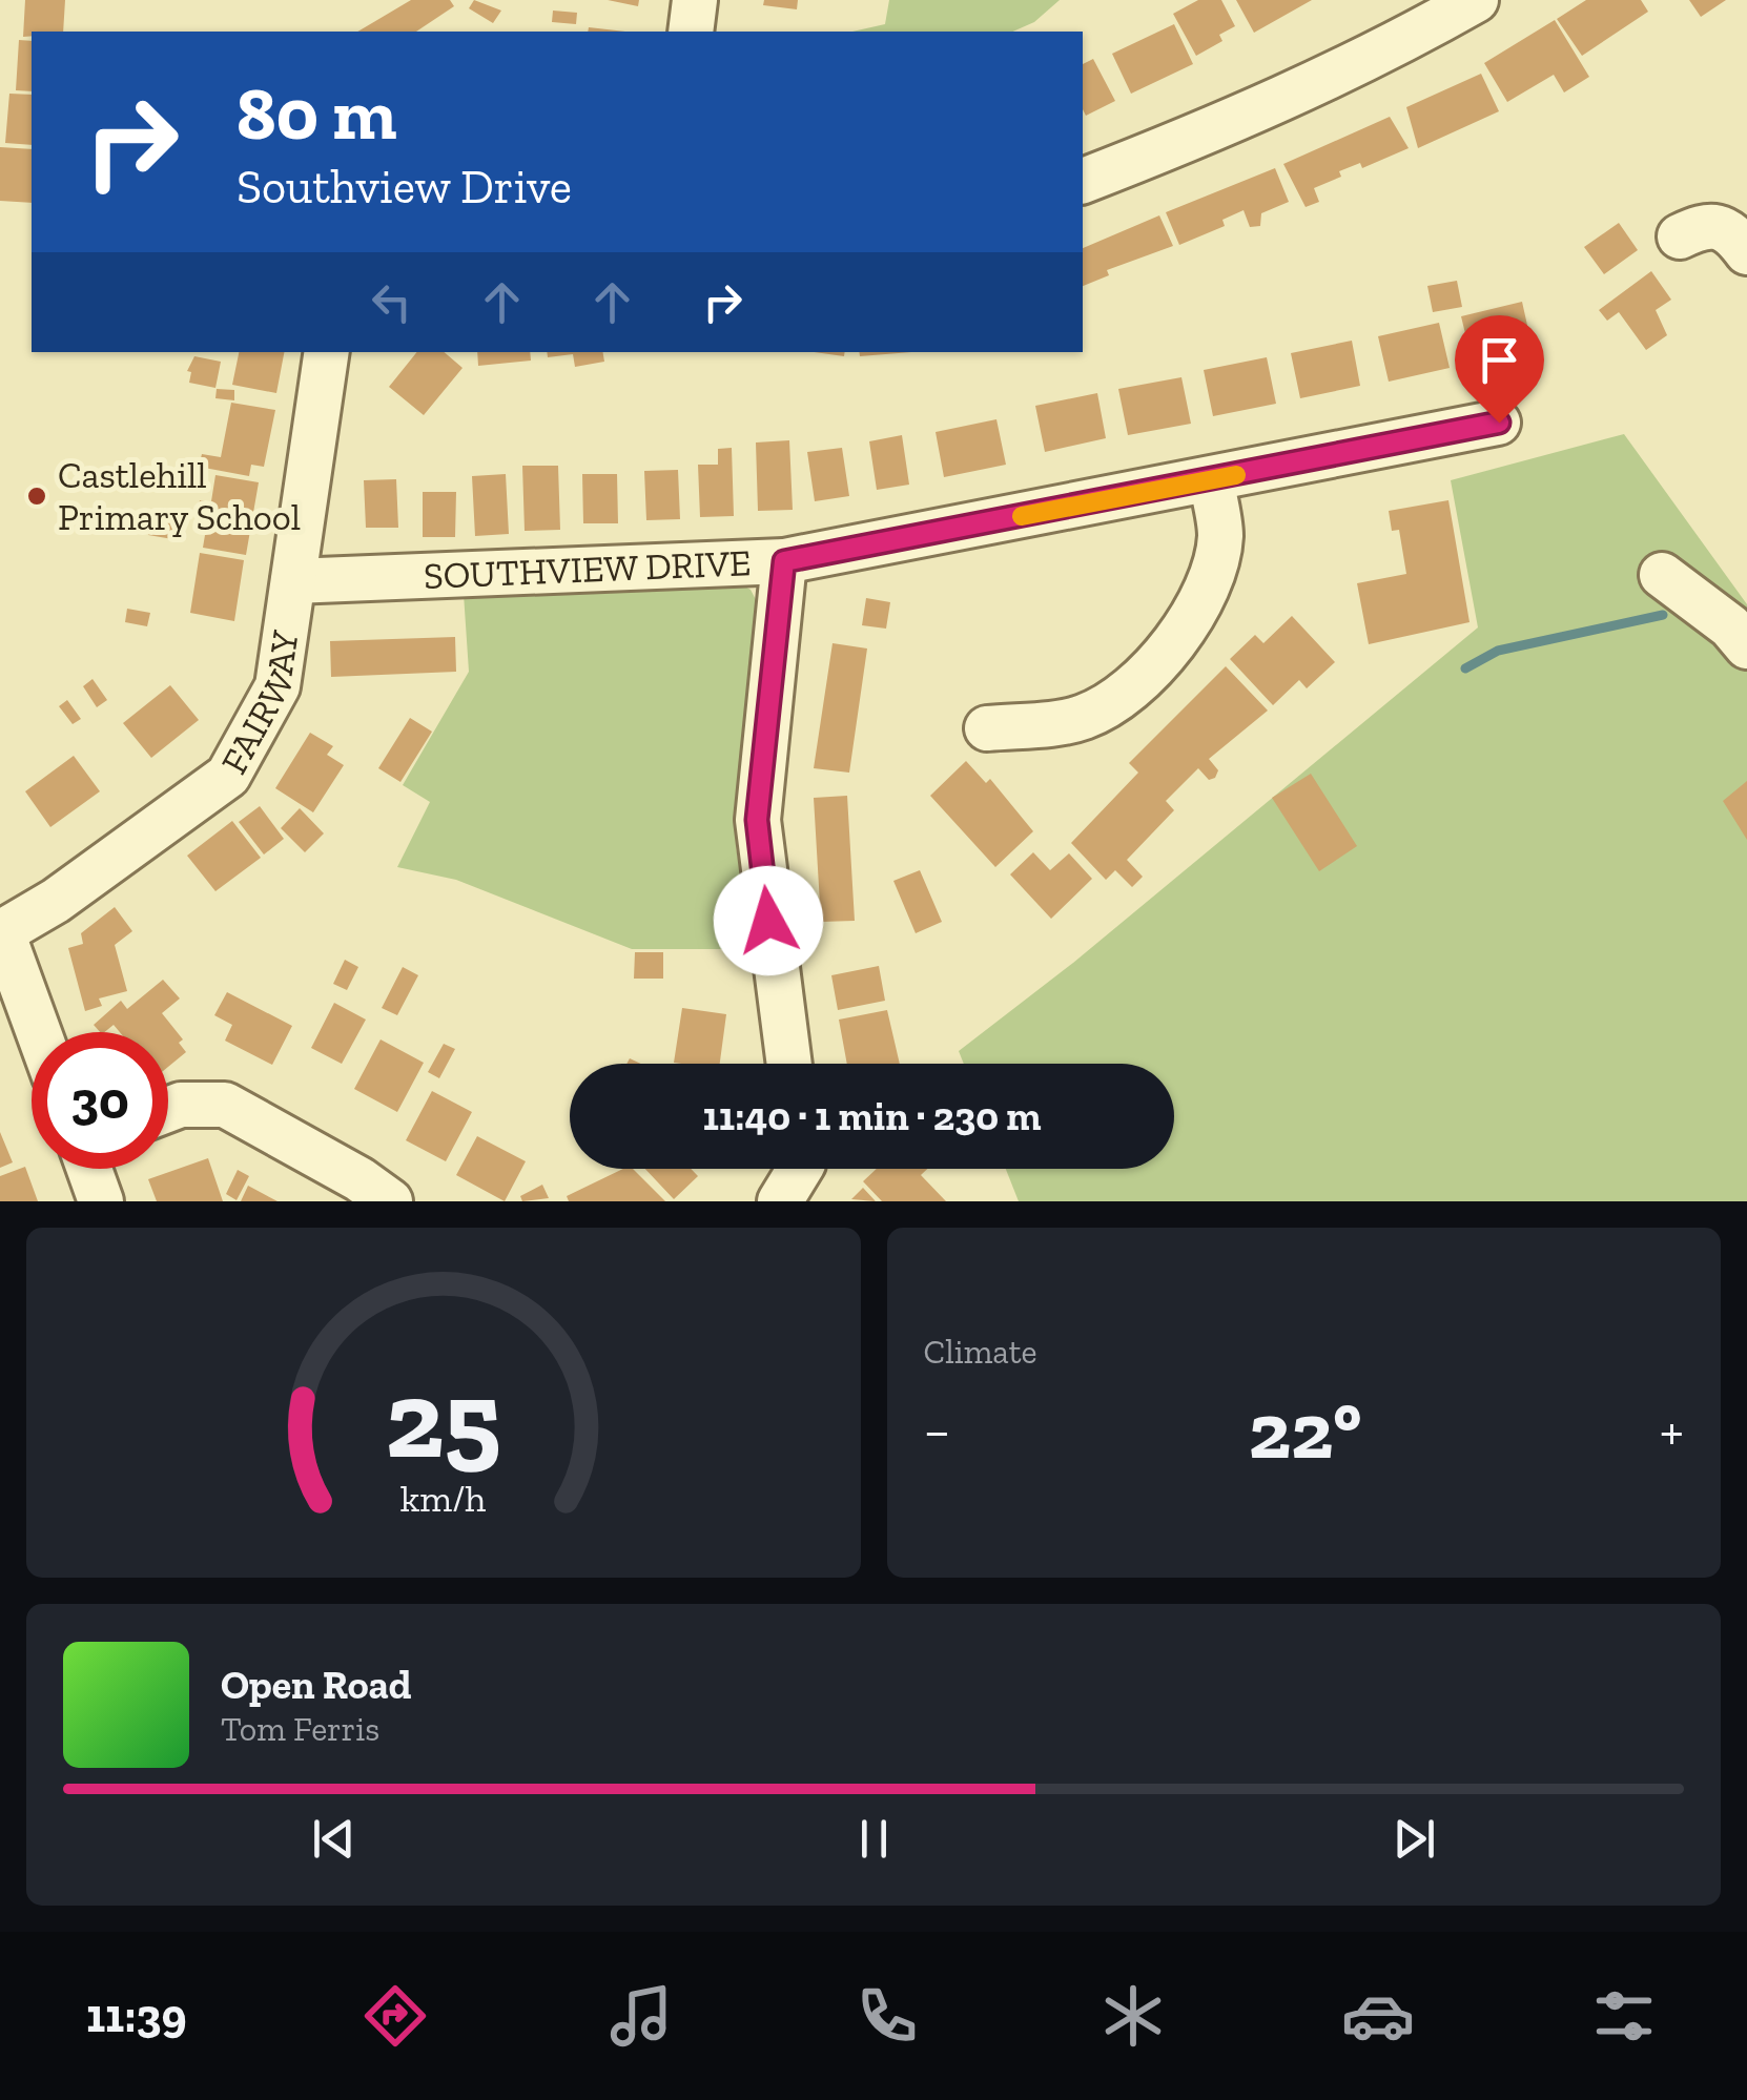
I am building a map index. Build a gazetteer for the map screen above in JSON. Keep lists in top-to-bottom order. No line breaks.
{"streets":{"street":["SOUTHVIEW DRIVE","FAIRWAY"]},"crossings":[["SOUTHVIEW DRIVE","FAIRWAY"]],"places":["Castlehill Primary School"],"page":{"turn":["80 m","Southview Drive"],"limit":"30","trip":"11:40 · 1 min · 230 m","tile":"Climate","heat":["−","22°","+"],"song":["Open Road","Tom Ferris"],"tabs":"11:39","gauge":["25","km/h"]}}
